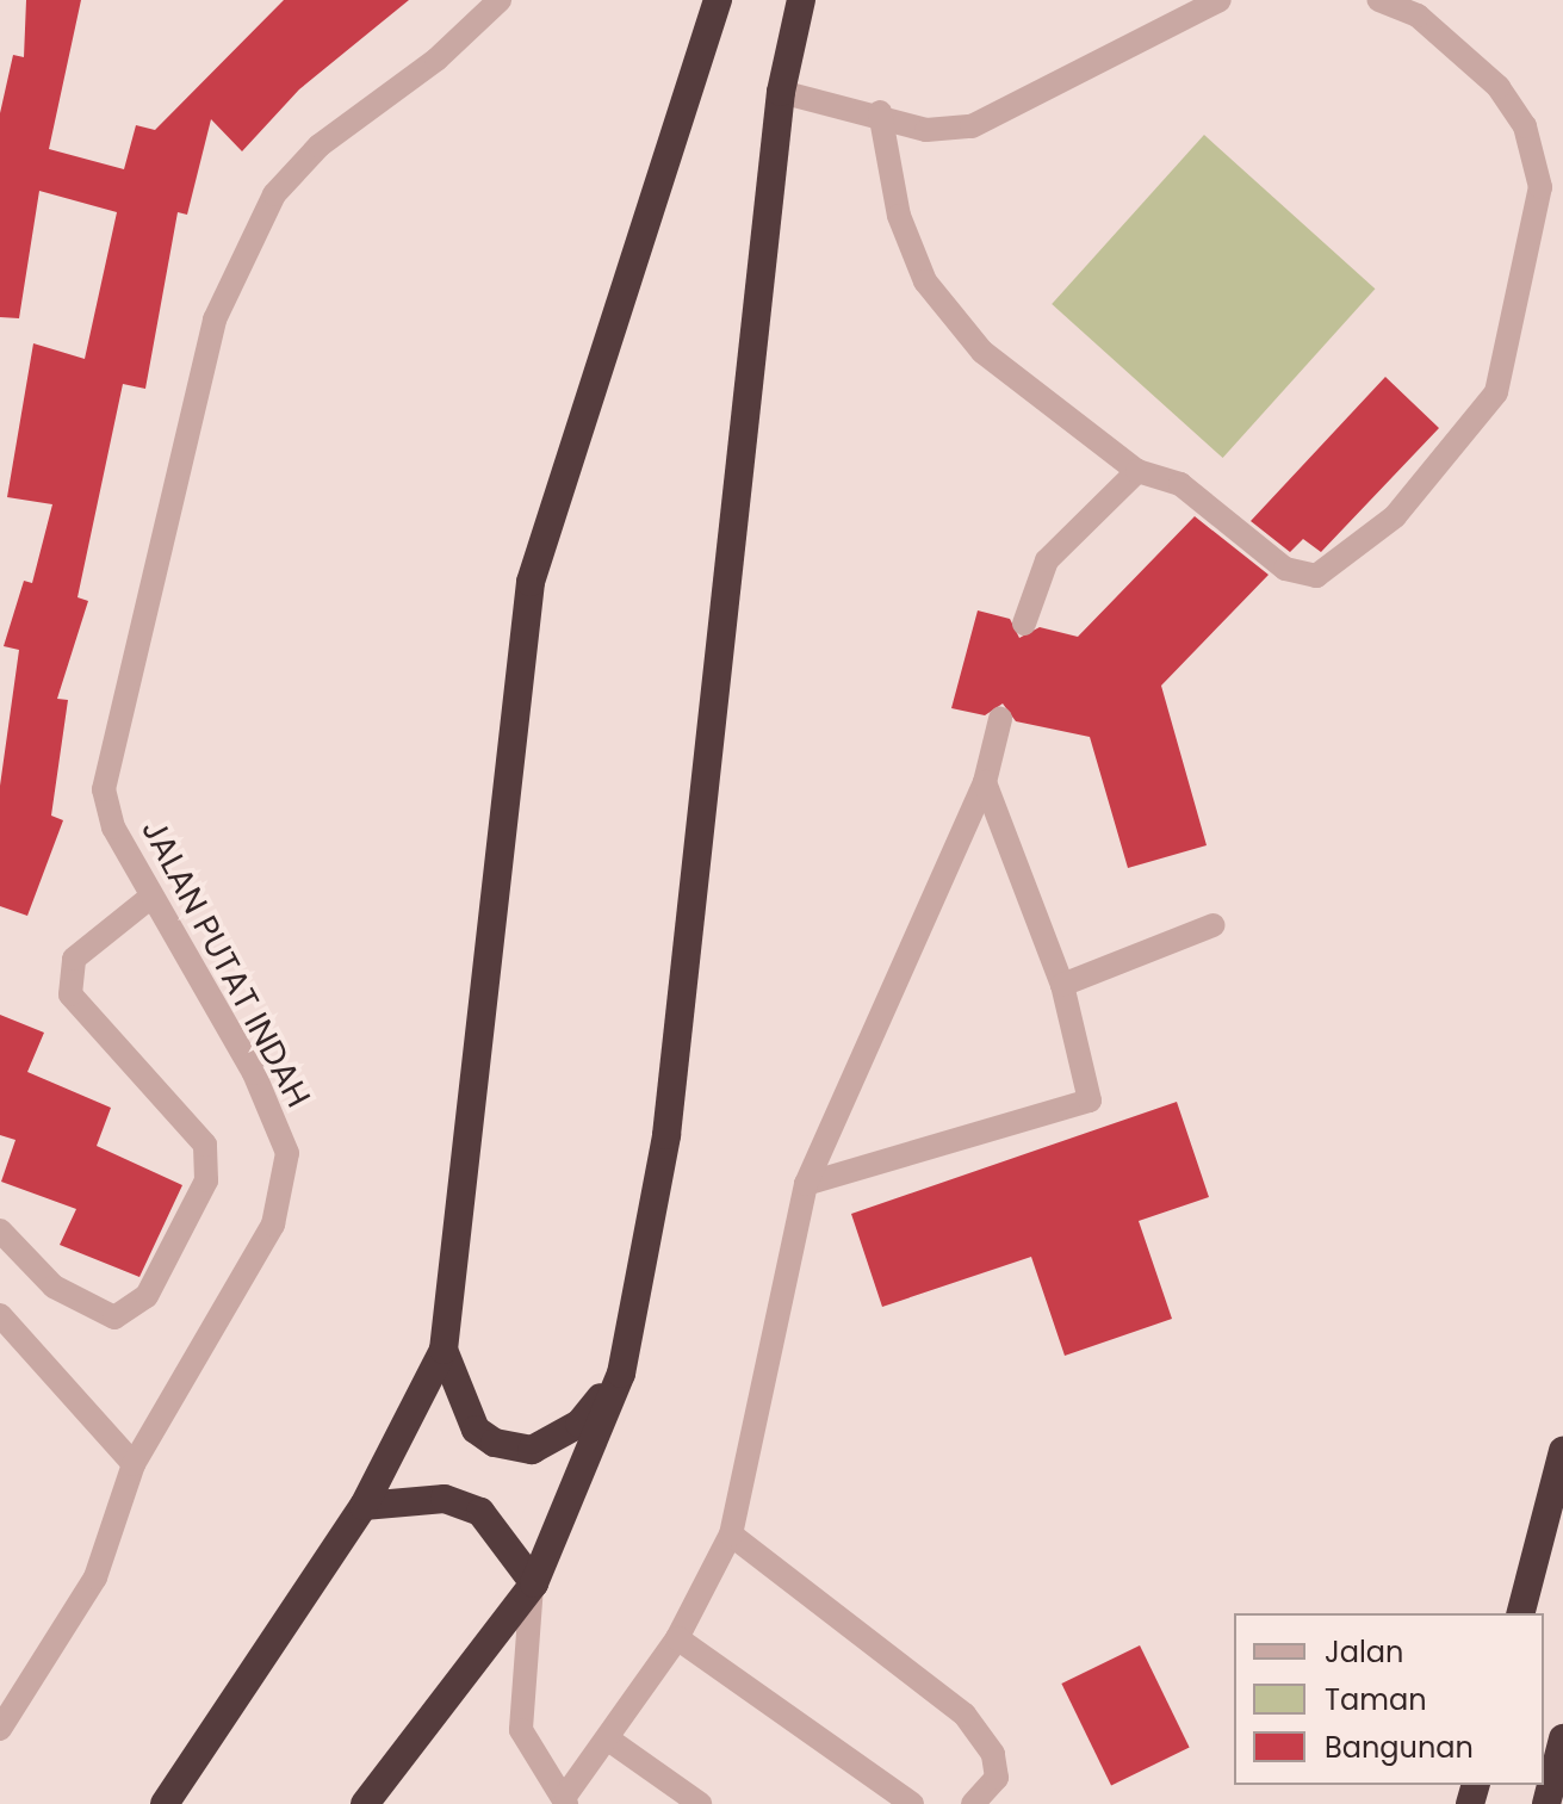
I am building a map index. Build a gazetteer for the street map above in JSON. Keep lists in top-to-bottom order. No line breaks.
{"streets":{"street":["JALAN PUTAT INDAH"]},"legend":["Jalan","Taman","Bangunan"]}
